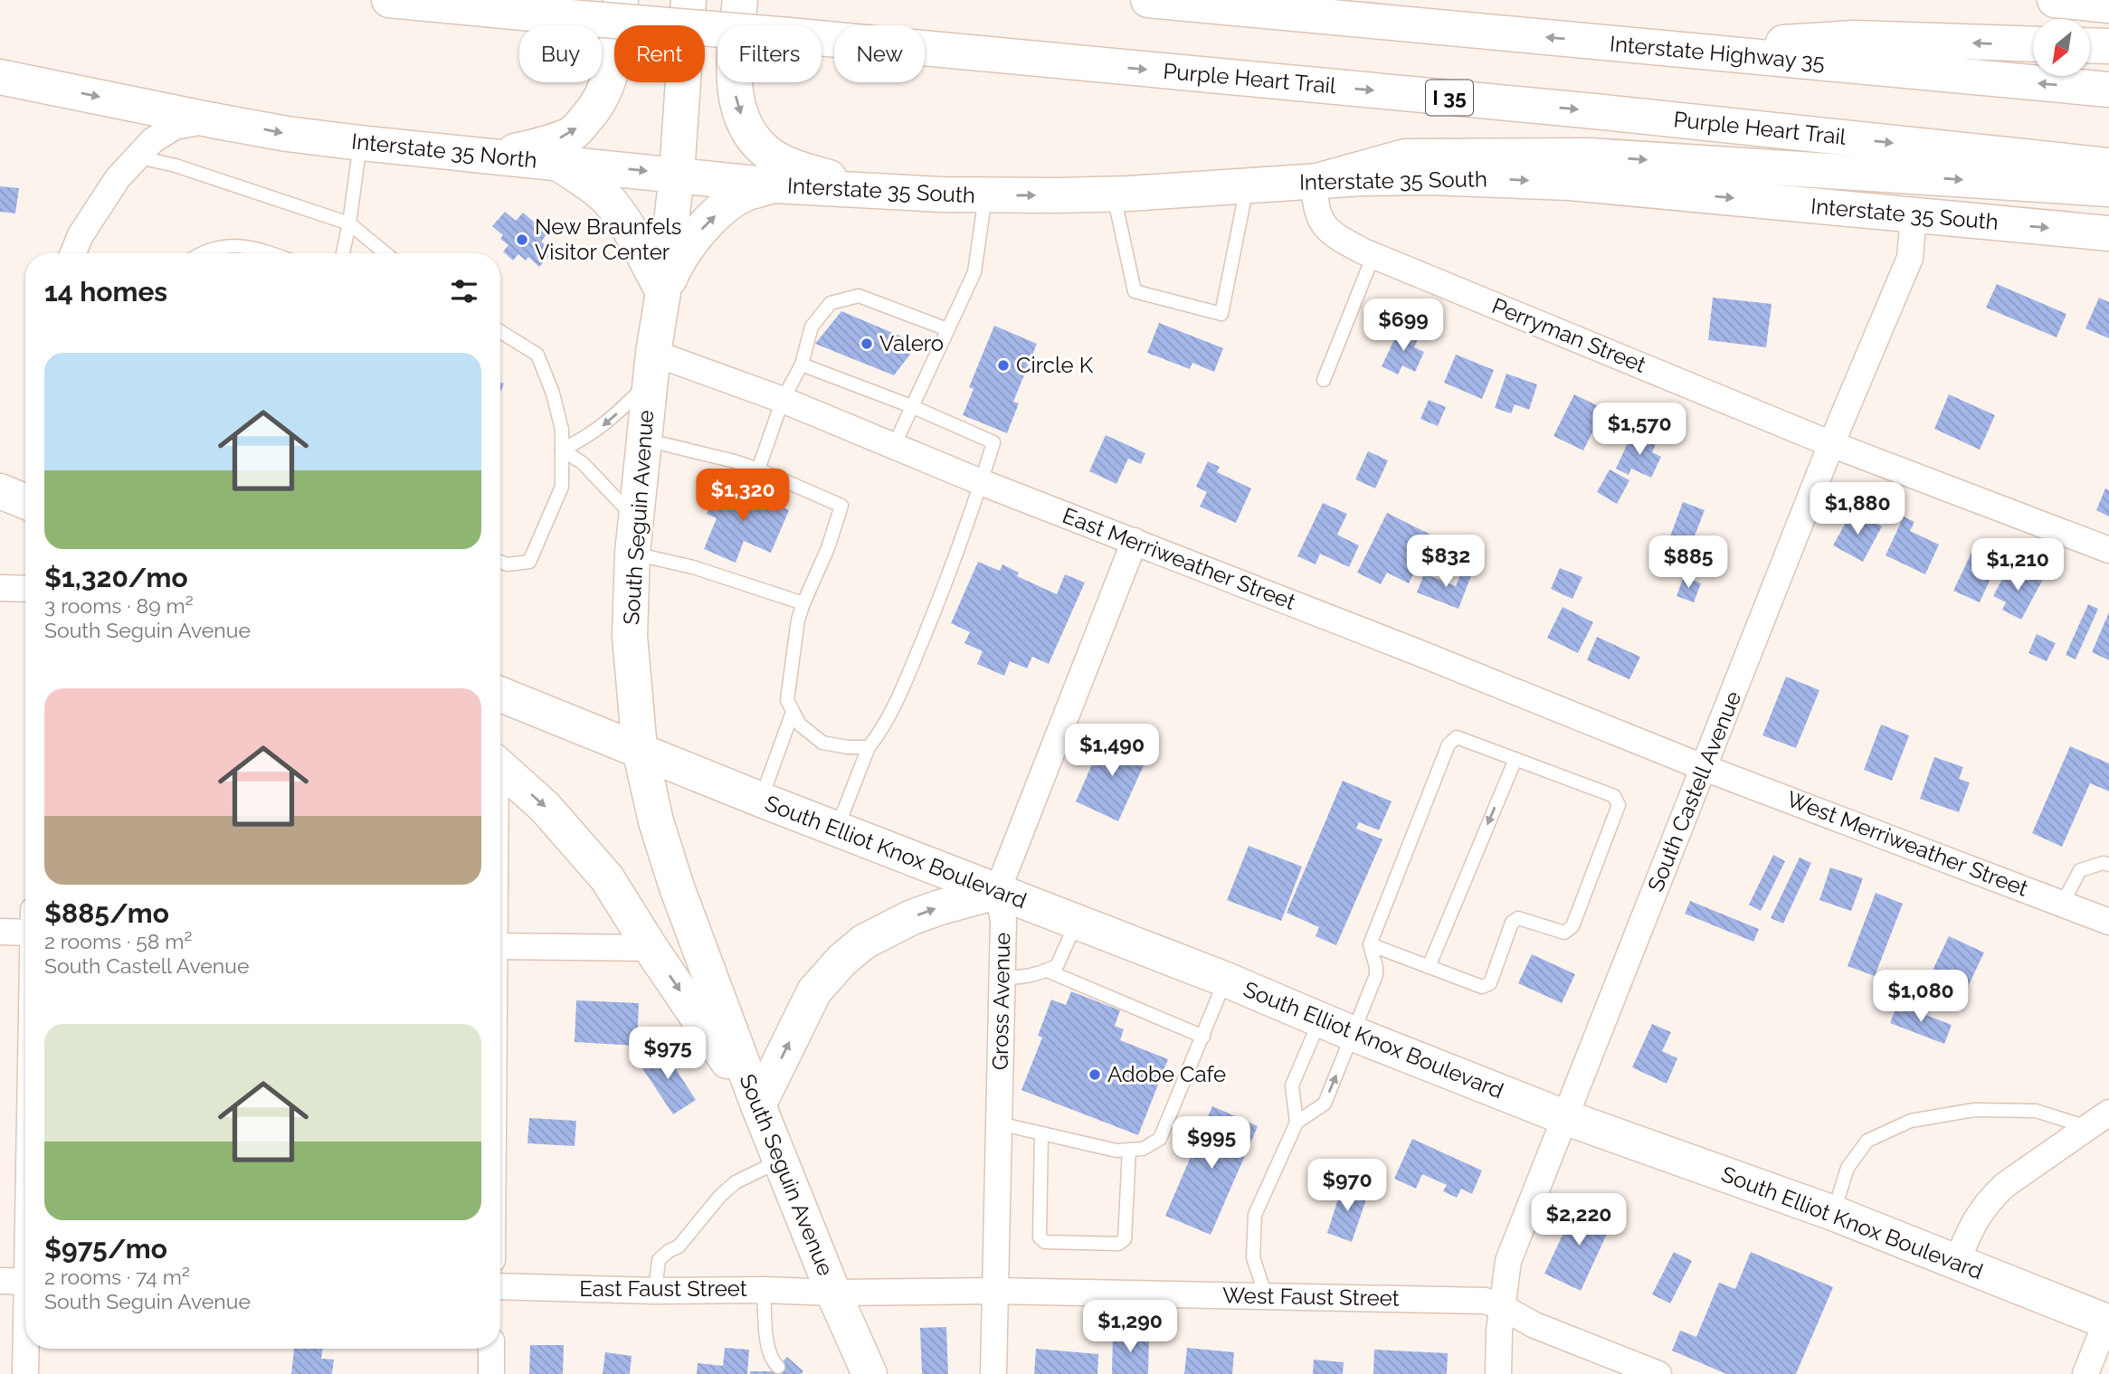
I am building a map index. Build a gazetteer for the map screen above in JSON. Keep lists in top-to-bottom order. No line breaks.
{"streets":{"main road":["Interstate Highway 35","Purple Heart Trail","I 35","Interstate 35 North","Interstate 35 South","South Seguin Avenue","South Elliot Knox Boulevard"],"street":["Perryman Street","East Merriweather Street","South Castell Avenue","West Merriweather Street","Gross Avenue","East Faust Street","West Faust Street"]},"crossings":[["Interstate 35 North","Interstate 35 South"],["Interstate 35 North","South Seguin Avenue"],["Interstate 35 South","Perryman Street"],["Interstate 35 South","South Seguin Avenue"],["Interstate 35 South","South Castell Avenue"],["Perryman Street","South Castell Avenue"],["South Seguin Avenue","East Merriweather Street"],["South Seguin Avenue","South Elliot Knox Boulevard"],["South Seguin Avenue","East Faust Street"],["South Seguin Avenue","West Faust Street"],["East Merriweather Street","South Castell Avenue"],["East Merriweather Street","West Merriweather Street"],["South Castell Avenue","West Merriweather Street"],["South Castell Avenue","South Elliot Knox Boulevard"],["South Castell Avenue","West Faust Street"],["South Elliot Knox Boulevard","Gross Avenue"],["Gross Avenue","West Faust Street"],["East Faust Street","West Faust Street"]],"one_way":["Interstate 35 North"],"places":["New Braunfels Visitor Center","Valero","Circle K","Adobe Cafe"],"north":"bottom left","page":{"chip":["Buy","Rent","Filters","New"],"heading":"14 homes","price":["$699","$1,570","$1,320","$1,880","$832","$885","$1,210","$1,490","$1,080","$975","$995","$970","$2,220","$1,290"],"list":[{"name":"$1,320/mo","note":"3 rooms · 89 m² · South Seguin Avenue"},{"name":"$885/mo","note":"2 rooms · 58 m² · South Castell Avenue"},{"name":"$975/mo","note":"2 rooms · 74 m² · South Seguin Avenue"}]}}
